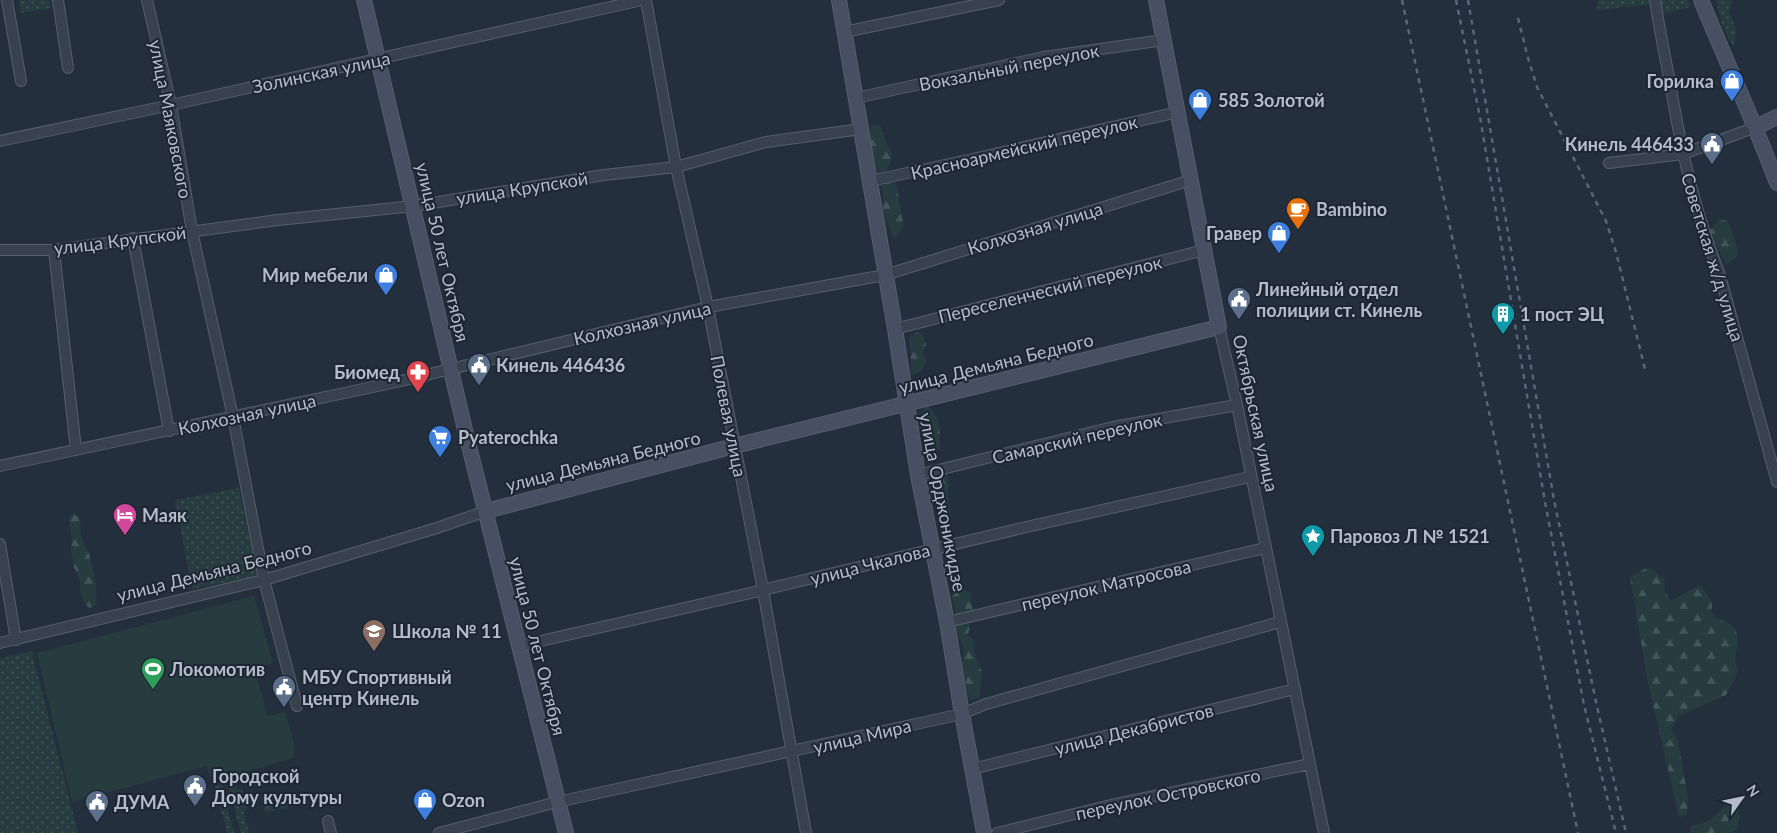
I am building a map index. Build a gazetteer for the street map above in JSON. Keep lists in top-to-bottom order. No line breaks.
{"streets":{"main road":["улица 50 лет Октября","улица Демьяна Бедного","Октябрьская улица","улица Орджоникидзе"],"street":["Вокзальный переулок","Золинская улица","улица Маяковского","Красноармейский переулок","улица Крупской","Колхозная улица","Советская ж/д улица","Переселенческий переулок","Полевая улица","Самарский переулок","улица Чкалова","переулок Матросова","улица Декабристов","улица Мира","переулок Островского"]},"crossings":[["Вокзальный переулок","Октябрьская улица"],["Вокзальный переулок","улица Орджоникидзе"],["Золинская улица","улица Маяковского"],["Золинская улица","улица 50 лет Октября"],["Золинская улица","Полевая улица"],["улица Маяковского","улица Крупской"],["улица Маяковского","Колхозная улица"],["улица Маяковского","улица Демьяна Бедного"],["Красноармейский переулок","Октябрьская улица"],["Красноармейский переулок","улица Орджоникидзе"],["улица Крупской","улица 50 лет Октября"],["улица Крупской","Полевая улица"],["улица Крупской","улица Орджоникидзе"],["Колхозная улица","улица 50 лет Октября"],["Колхозная улица","Октябрьская улица"],["Колхозная улица","Полевая улица"],["Колхозная улица","улица Орджоникидзе"],["улица 50 лет Октября","улица Демьяна Бедного"],["улица 50 лет Октября","улица Чкалова"],["улица 50 лет Октября","улица Мира"],["Переселенческий переулок","Октябрьская улица"],["Переселенческий переулок","улица Орджоникидзе"],["улица Демьяна Бедного","Октябрьская улица"],["улица Демьяна Бедного","Полевая улица"],["улица Демьяна Бедного","улица Орджоникидзе"],["Октябрьская улица","Самарский переулок"],["Октябрьская улица","улица Чкалова"],["Октябрьская улица","переулок Матросова"],["Октябрьская улица","улица Декабристов"],["Октябрьская улица","улица Мира"],["Октябрьская улица","переулок Островского"],["Полевая улица","улица Чкалова"],["Полевая улица","улица Мира"],["Самарский переулок","улица Орджоникидзе"],["улица Орджоникидзе","улица Чкалова"],["улица Орджоникидзе","переулок Матросова"],["улица Орджоникидзе","улица Декабристов"],["улица Орджоникидзе","улица Мира"]],"places":{"shop":["Горилка","585 Золотой","Гравер","Мир мебели","Ozon"],"public building":["Кинель 446433","Линейный отдел полиции ст. Кинель","Кинель 446436","МБУ Спортивный центр Кинель","Городской Дому культуры","ДУМА"],"cafe":["Bambino"],"building":["1 пост ЭЦ"],"pharmacy":["Биомед"],"supermarket":["Pyaterochka"],"hotel":["Маяк"],"place":["Паровоз Л № 1521"],"school or university":["Школа № 11"],"sports":["Локомотив"]},"north":"top right"}
